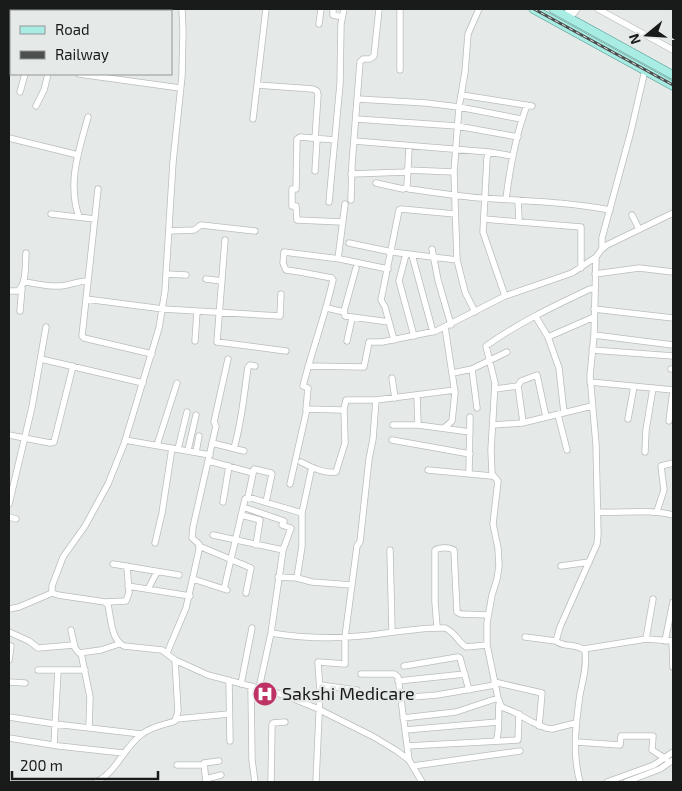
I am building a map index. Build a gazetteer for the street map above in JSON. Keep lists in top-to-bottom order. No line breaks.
{"places":{"hospital":["Sakshi Medicare"]},"legend":["Road","Railway"],"scale_bar":"200 m","north":"left"}
